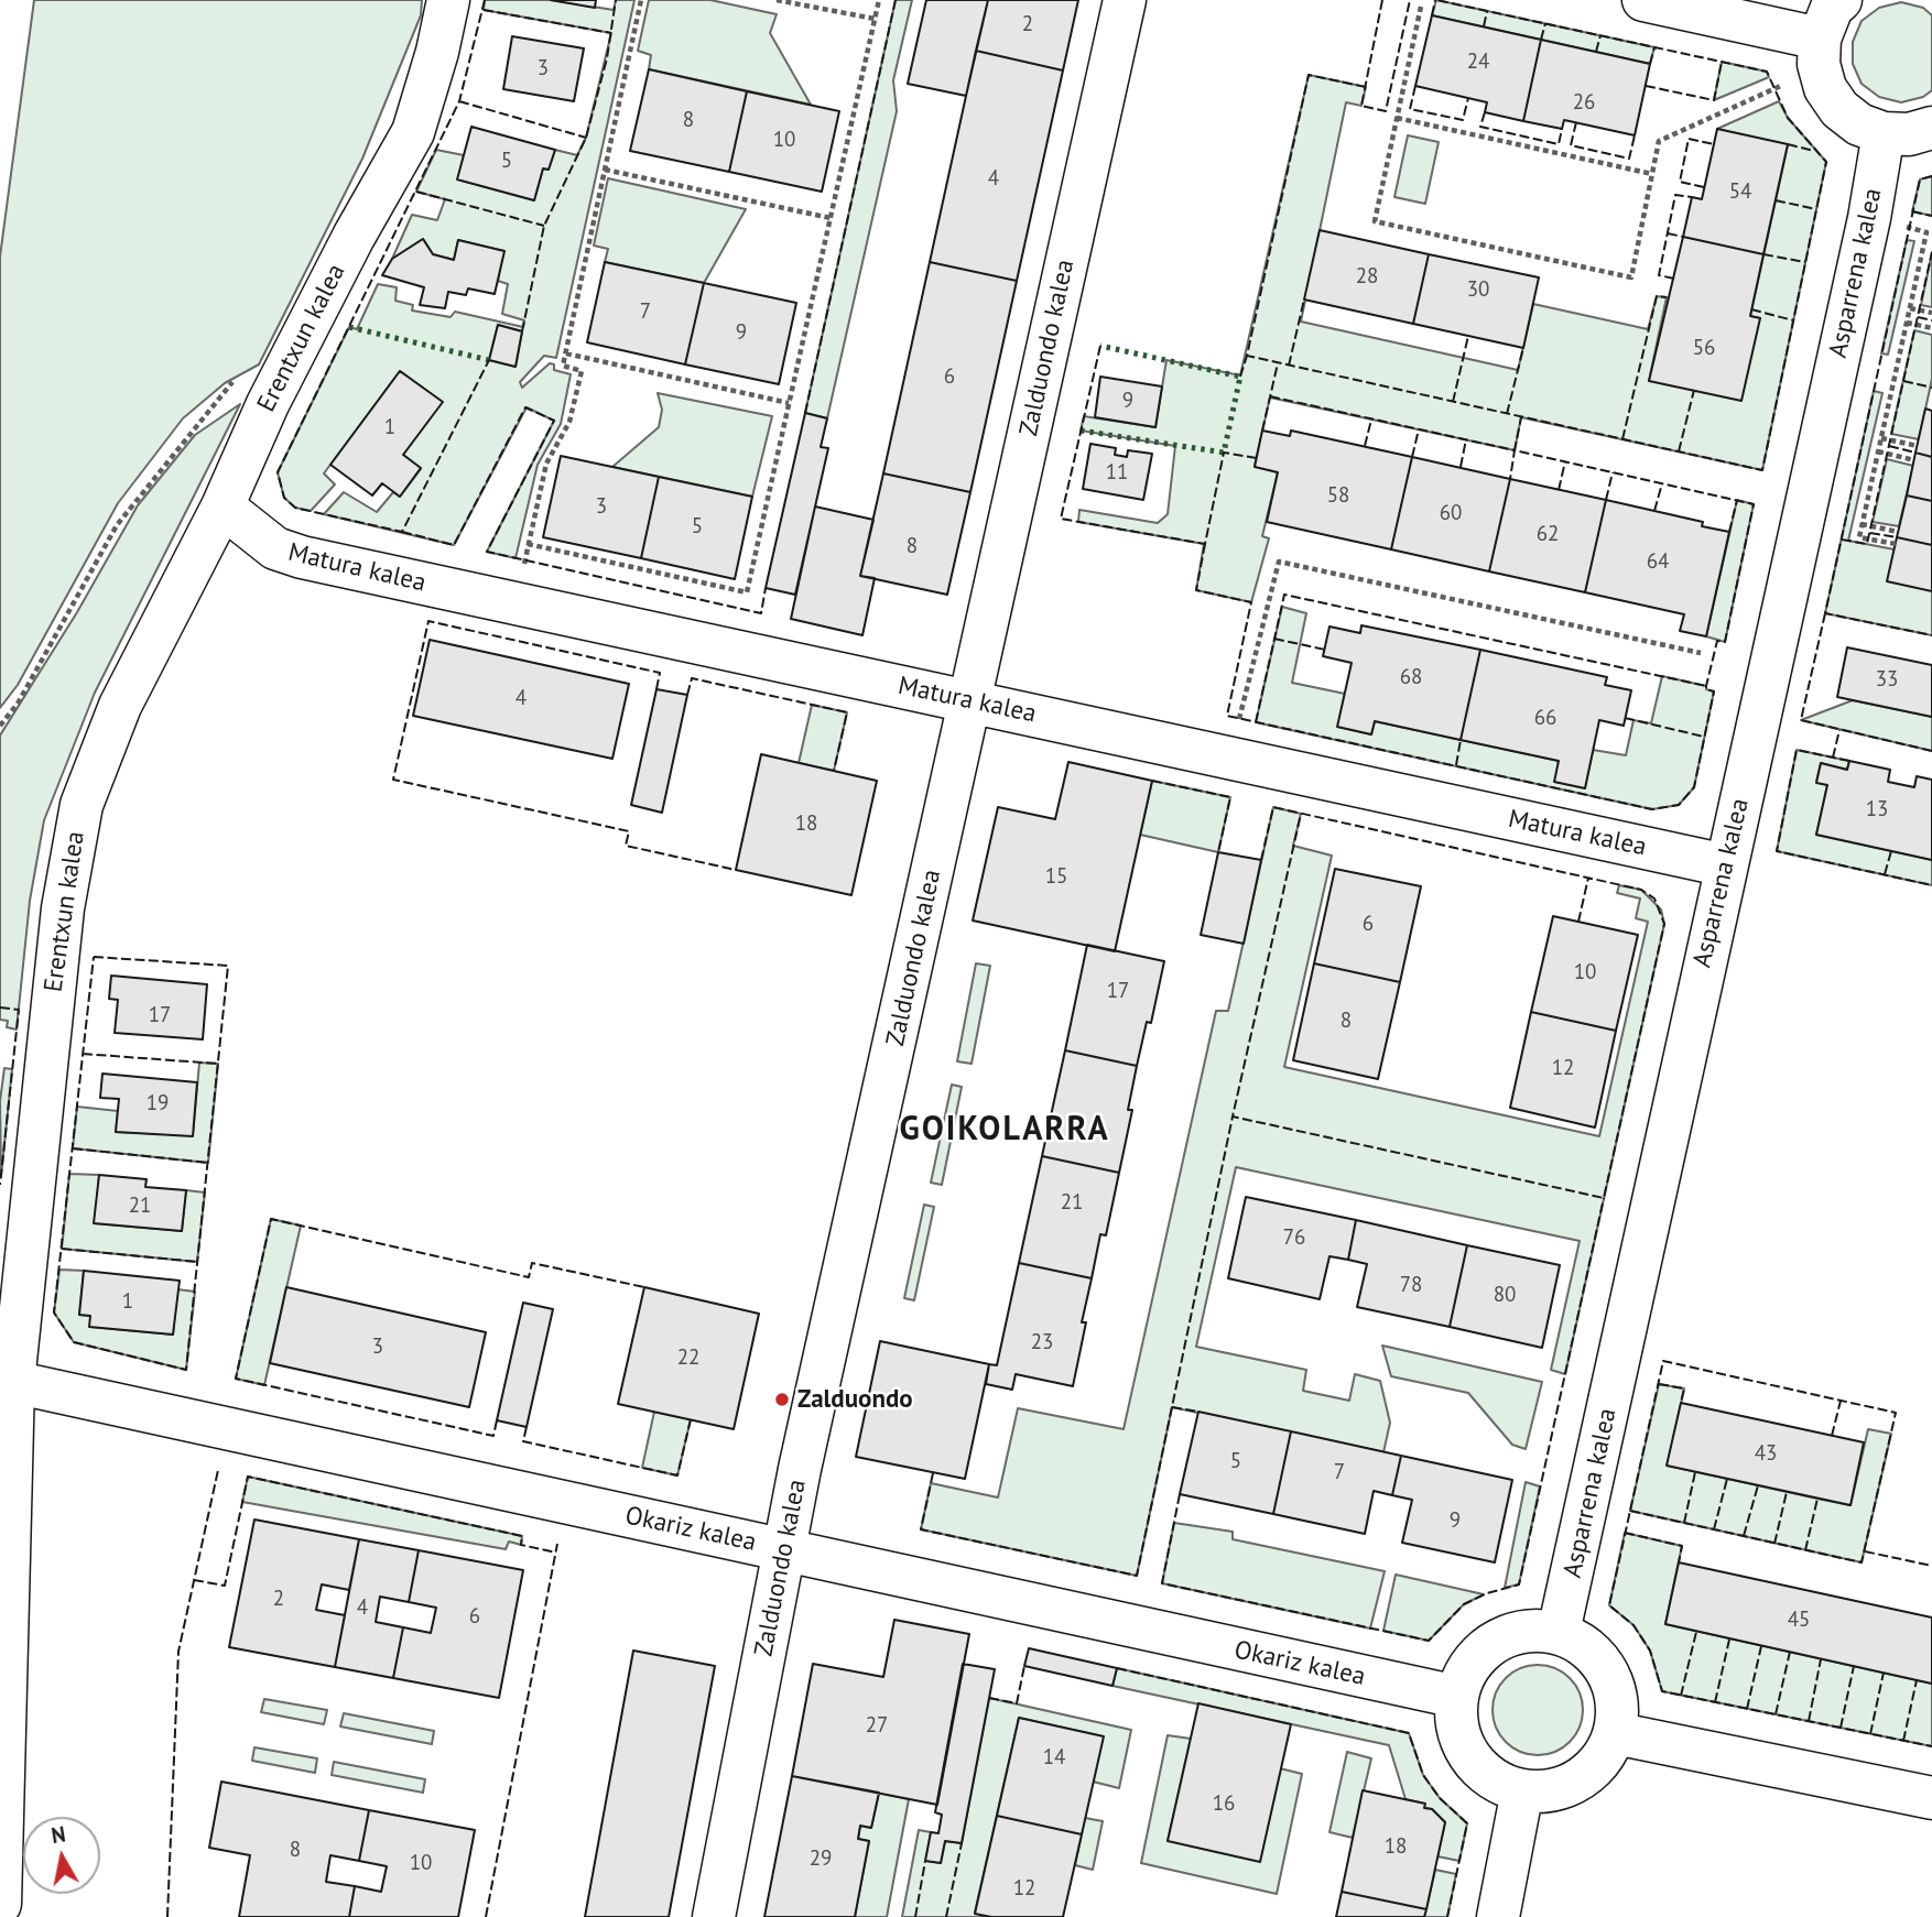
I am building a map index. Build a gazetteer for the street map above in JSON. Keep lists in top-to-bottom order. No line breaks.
{"streets":{"street":["Asparrena kalea","Erentxun kalea","Zalduondo kalea","Matura kalea","Okariz kalea"]},"crossings":[["Asparrena kalea","Matura kalea"],["Asparrena kalea","Okariz kalea"],["Erentxun kalea","Matura kalea"],["Erentxun kalea","Okariz kalea"],["Zalduondo kalea","Matura kalea"],["Zalduondo kalea","Okariz kalea"]],"districts":["GOIKOLARRA"],"places":["Zalduondo"],"house_numbers":["2","24","3","26","8","10","5","4","54","28","30","7","9","56","6","9","1","11","58","3","60","5","62","8","64","68","33","4","66","13","18","15","6","10","17","17","8","12","19","21","21","76","78","80","1","23","3","22","43","5","7","9","2","4","6","45","27","14","16","18","8","29","10","12"],"north":"top"}
